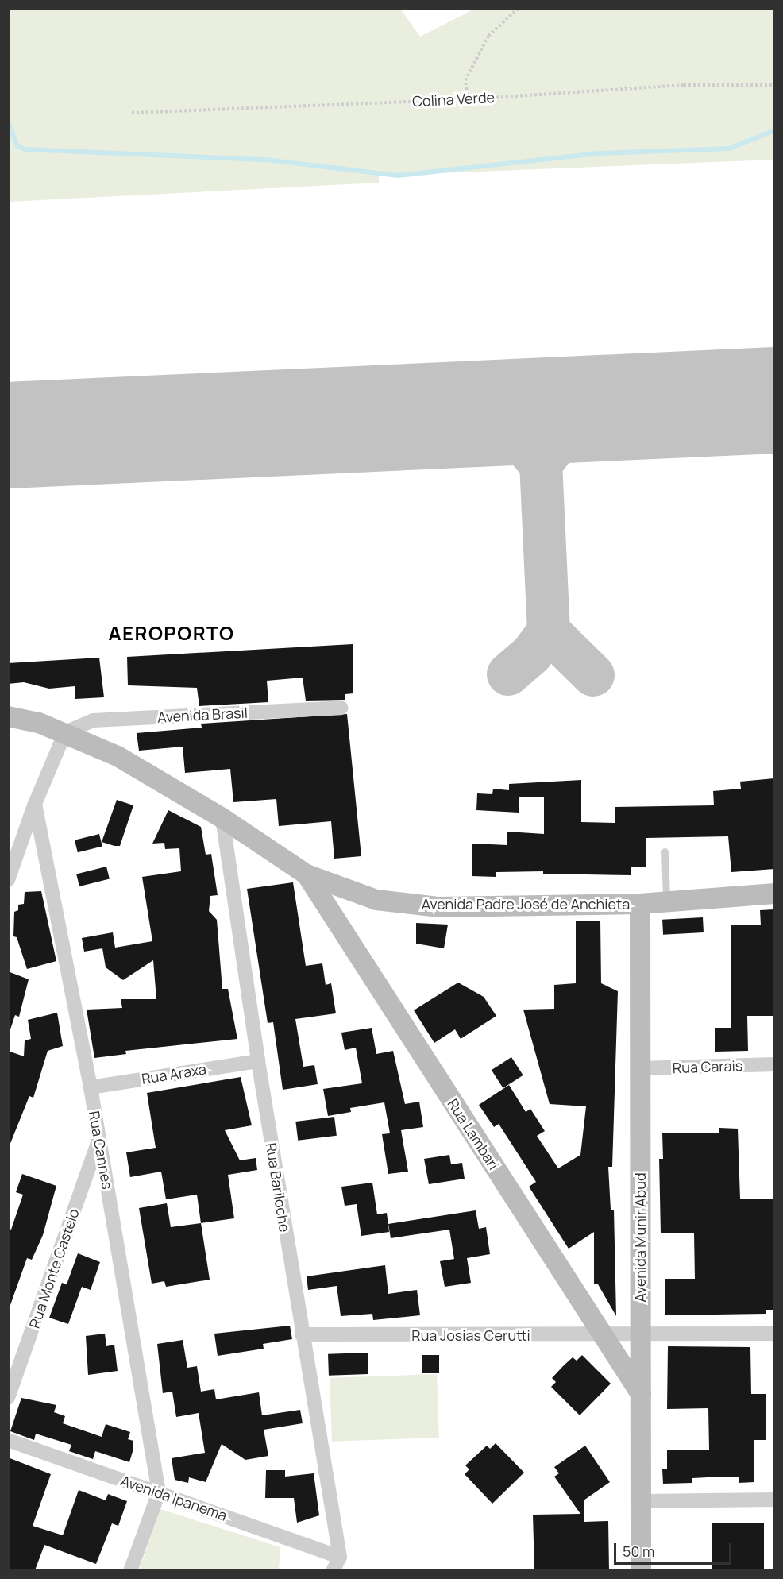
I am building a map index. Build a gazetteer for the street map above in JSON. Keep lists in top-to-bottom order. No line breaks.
{"streets":{"street":["Avenida Brasil","Avenida Padre José de Anchieta","Rua Carais","Rua Araxa","Rua Lambari","Rua Cannes","Rua Bariloche","Avenida Munir Abud","Rua Monte Castelo","Rua Josias Cerutti","Avenida Ipanema"],"path":["Colina Verde"]},"crossings":[["Avenida Brasil","Avenida Padre José de Anchieta"],["Avenida Padre José de Anchieta","Rua Lambari"],["Avenida Padre José de Anchieta","Rua Bariloche"],["Avenida Padre José de Anchieta","Avenida Munir Abud"],["Rua Carais","Avenida Munir Abud"],["Rua Araxa","Rua Cannes"],["Rua Araxa","Rua Bariloche"],["Rua Lambari","Avenida Munir Abud"],["Rua Lambari","Rua Josias Cerutti"],["Rua Cannes","Rua Monte Castelo"],["Rua Cannes","Avenida Ipanema"],["Rua Bariloche","Rua Josias Cerutti"],["Rua Bariloche","Avenida Ipanema"],["Avenida Munir Abud","Rua Josias Cerutti"]],"districts":["AEROPORTO"],"scale_bar":"50 m"}
